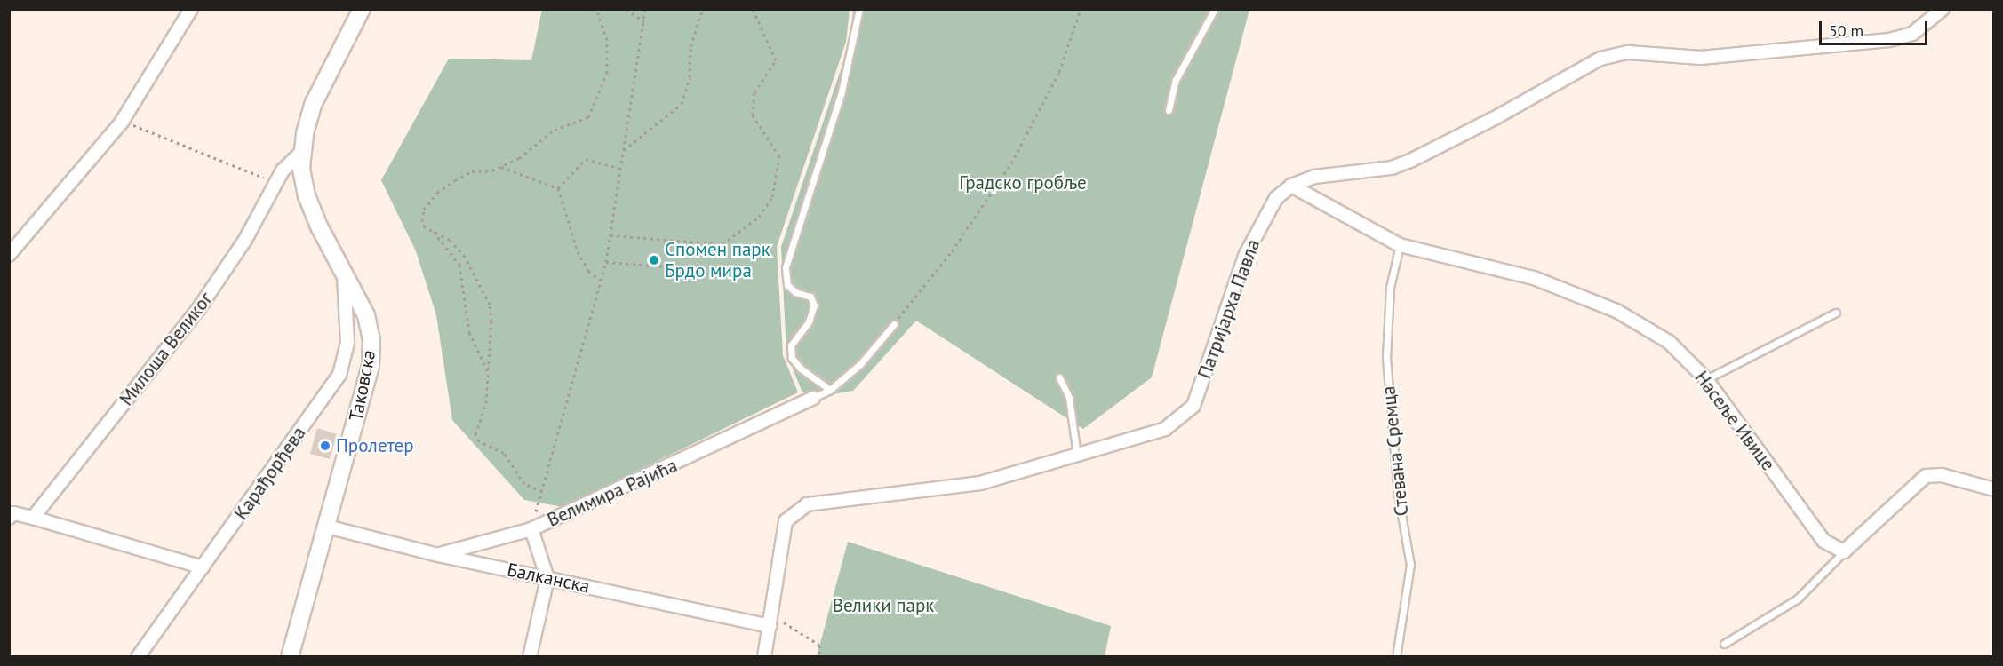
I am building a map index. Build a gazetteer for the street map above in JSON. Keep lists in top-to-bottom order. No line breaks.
{"streets":{"street":["Патријарха Павла","Милоша Великог","Таковска","Насеље Ивице","Карађорђева","Велимира Рајића","Балканска"],"lane":["Стевана Сремца"]},"crossings":[["Патријарха Павла","Насеље Ивице"],["Патријарха Павла","Балканска"],["Милоша Великог","Таковска"],["Таковска","Карађорђева"],["Таковска","Балканска"],["Насеље Ивице","Стевана Сремца"],["Велимира Рајића","Балканска"]],"parks":["Градско гробље","Велики парк"],"places":["Спомен парк Брдо мира","Пролетер"],"scale_bar":"50 m"}
